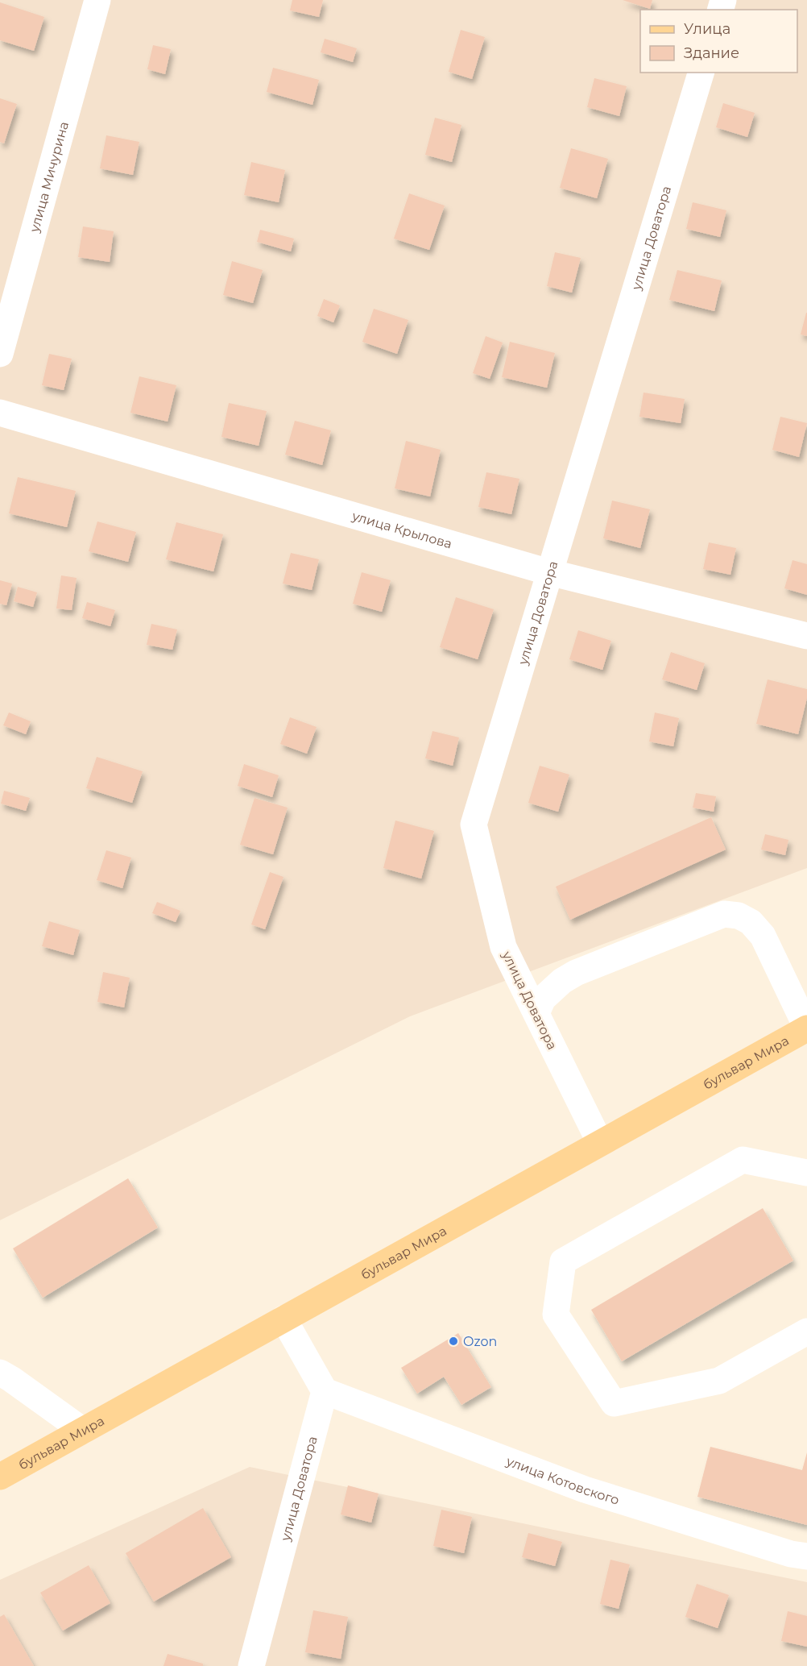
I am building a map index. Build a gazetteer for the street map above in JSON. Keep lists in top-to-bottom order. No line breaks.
{"streets":{"main road":["бульвар Мира"],"street":["улица Мичурина","улица Доватора","улица Крылова","улица Котовского"]},"crossings":[["улица Доватора","улица Крылова"],["улица Доватора","бульвар Мира"],["улица Доватора","улица Котовского"]],"places":["Ozon"],"legend":["Улица","Здание"]}
